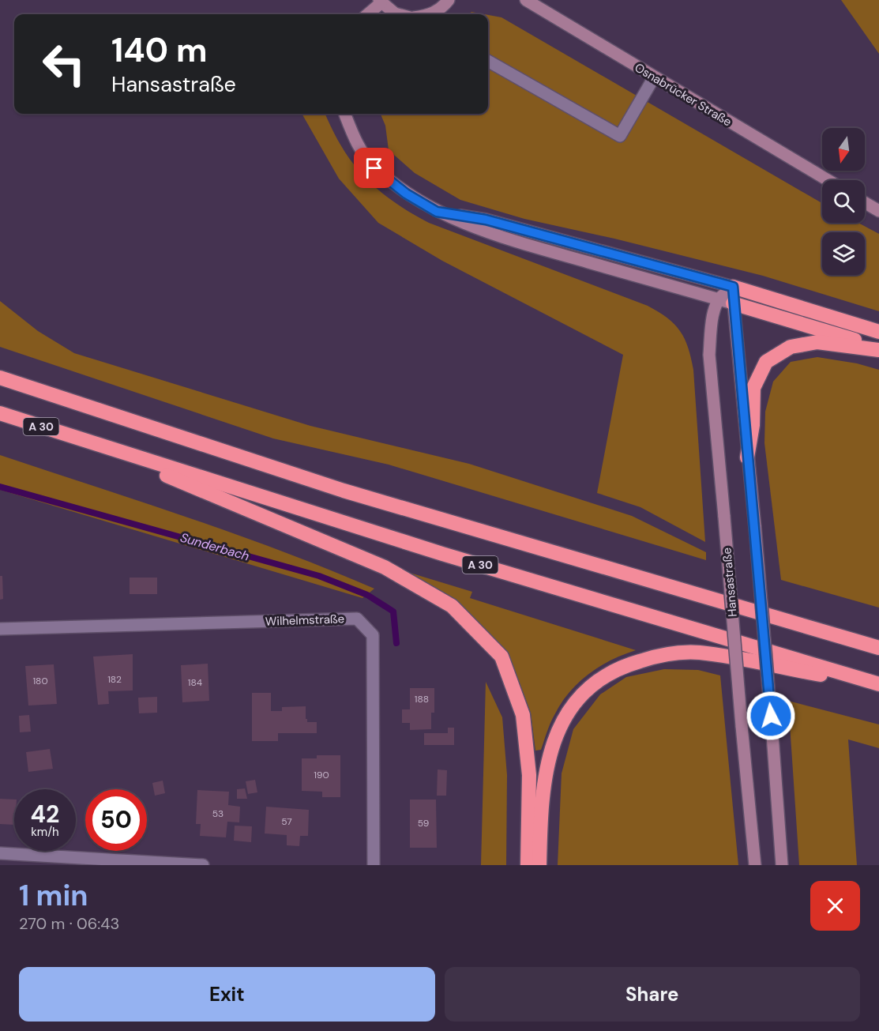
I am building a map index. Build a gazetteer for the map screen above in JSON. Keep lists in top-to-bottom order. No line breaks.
{"streets":{"highway":["A 30"],"main road":["Osnabrücker Straße","Hansastraße"],"street":["Wilhelmstraße"]},"water":["Sunderbach"],"house_numbers":["182","180","184","188","190","53","57","59"],"north":"bottom","page":{"turn":["140 m","Hansastraße"],"speed":"42 km/h","limit":"50","heading":["1 min","270 m · 06:43"],"buttons":["Exit","Share"]}}
